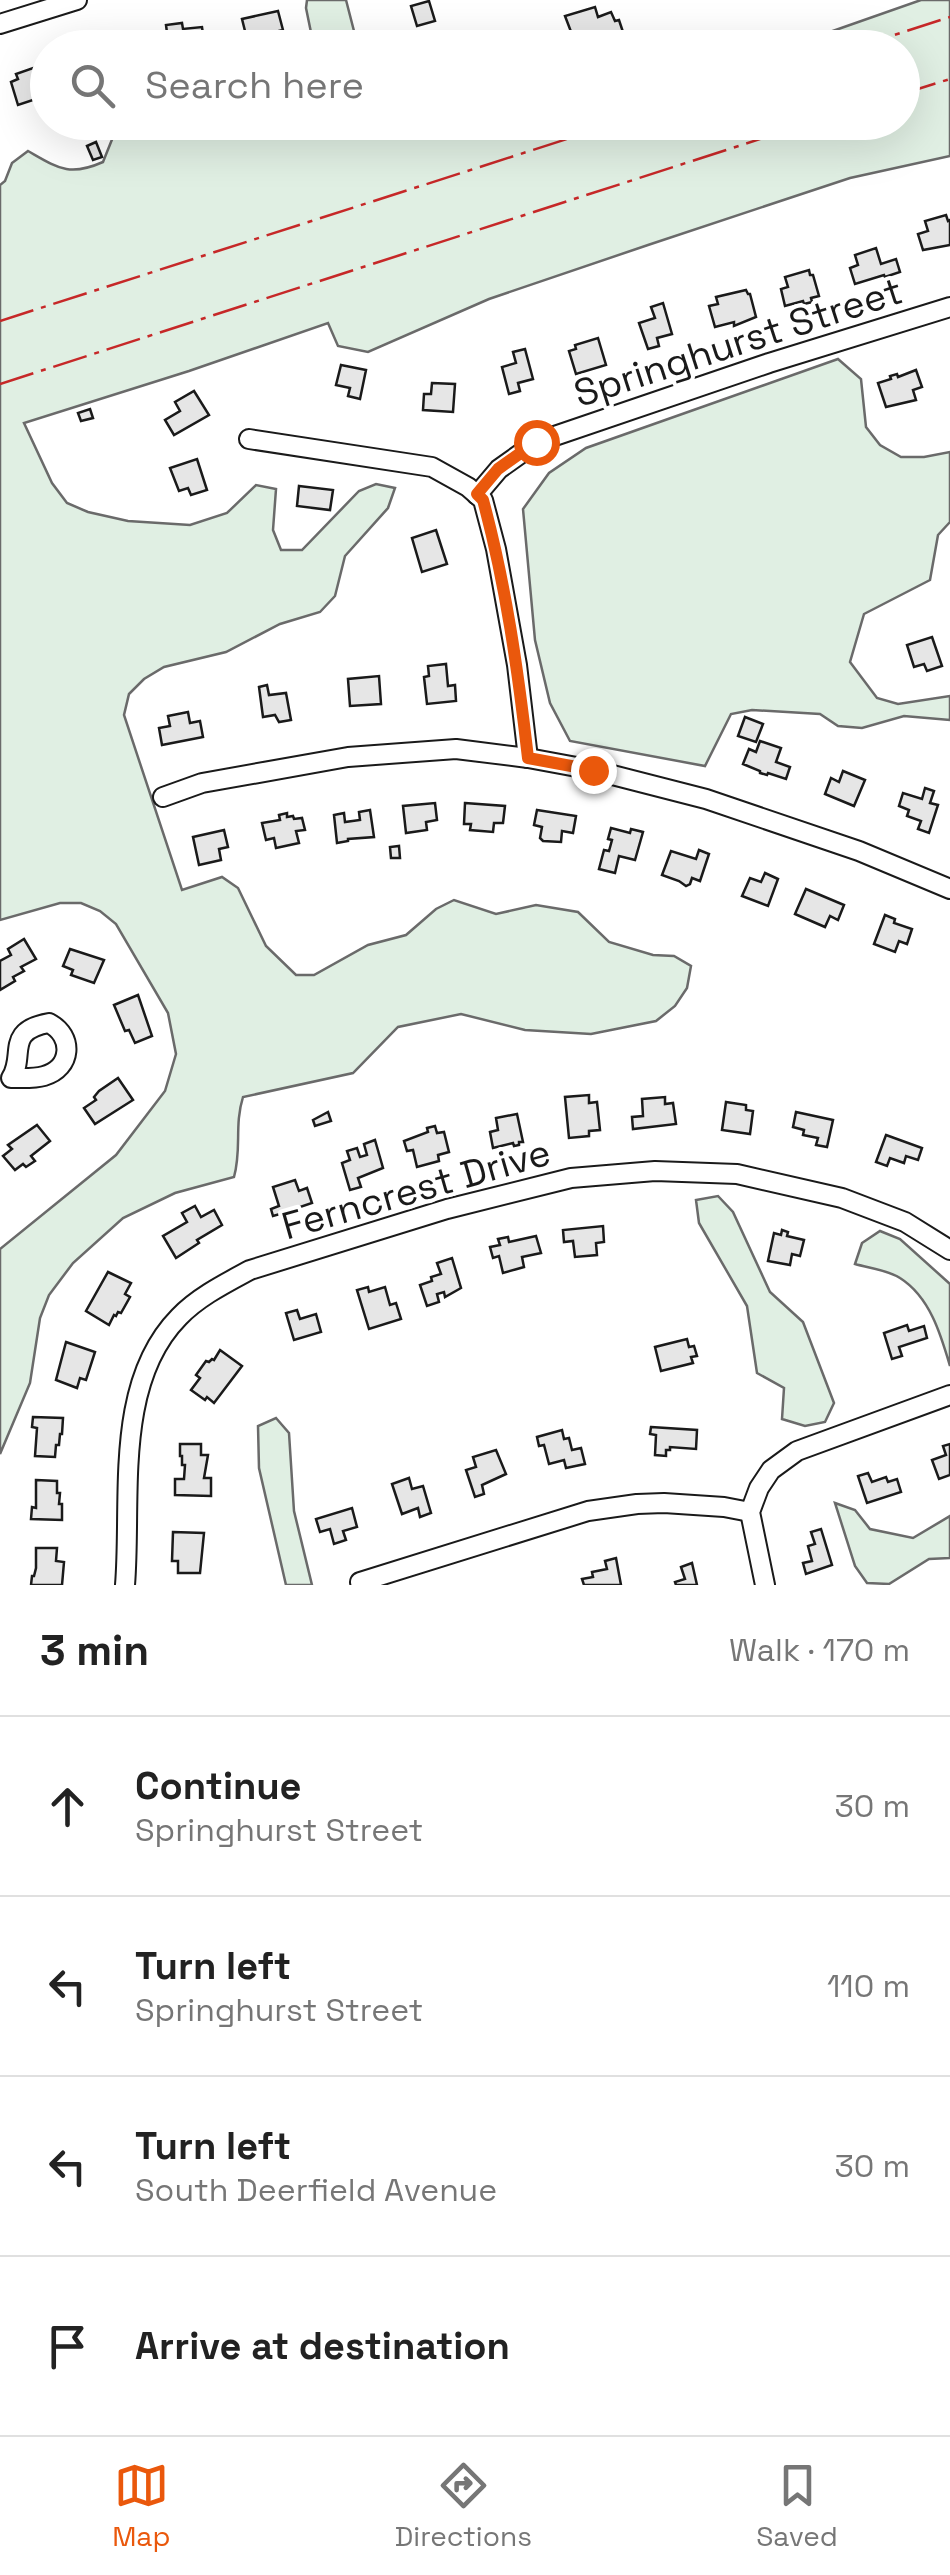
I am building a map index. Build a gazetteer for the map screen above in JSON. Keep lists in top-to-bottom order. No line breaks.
{"streets":{"street":["Springhurst Street","Ferncrest Drive"]},"page":{"search":"Search here","heading":["3 min","Walk · 170 m"],"list":[["Continue","Springhurst Street","30 m"],["Turn left","Springhurst Street","110 m"],["Turn left","South Deerfield Avenue","30 m"],"Arrive at destination"],"nav":["Map","Directions","Saved"]}}
